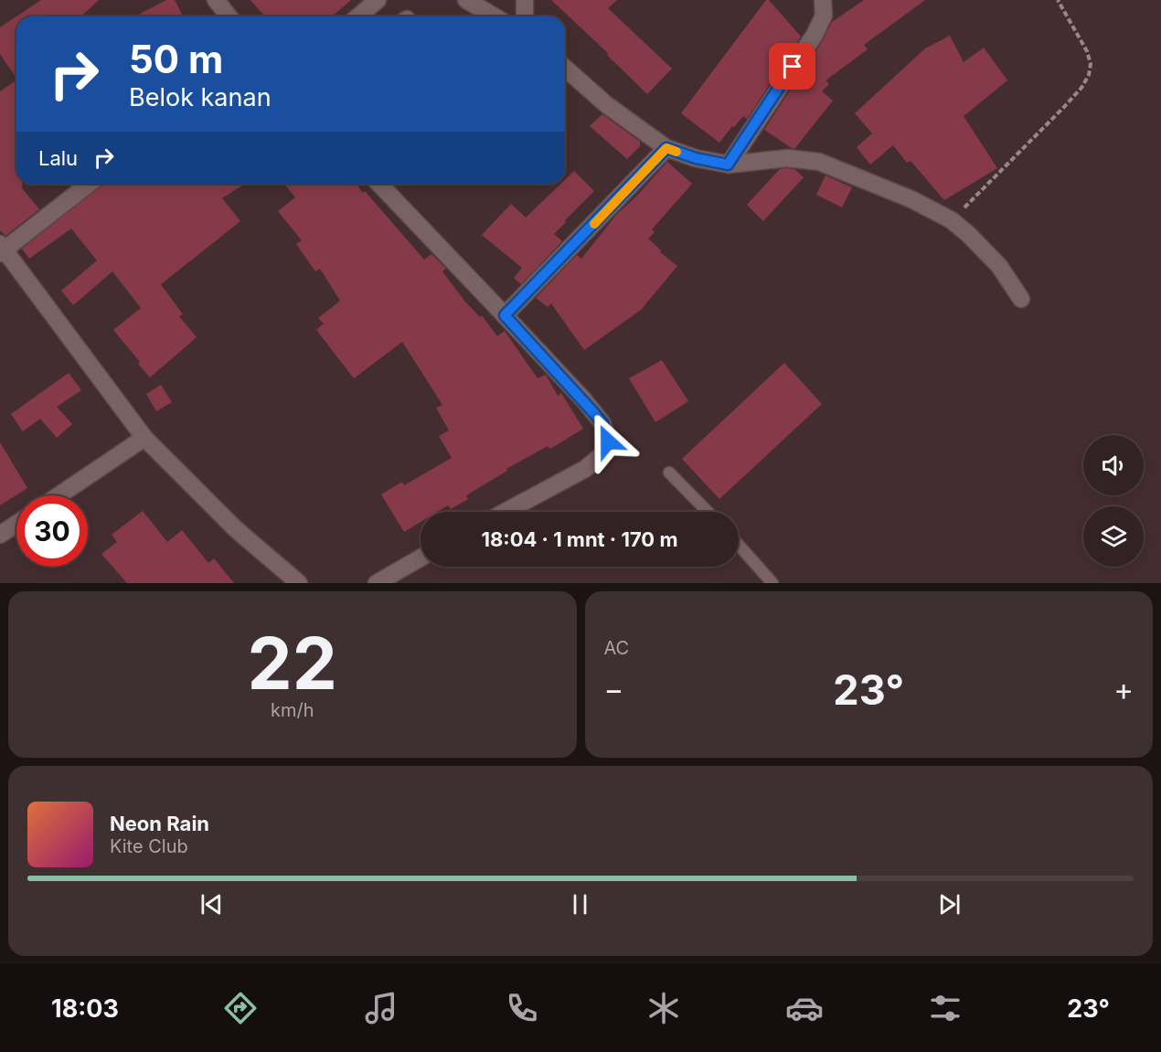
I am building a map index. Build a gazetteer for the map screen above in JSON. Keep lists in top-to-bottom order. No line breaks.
{"page":{"turn":["50 m","Belok kanan"],"then":"Lalu","limit":"30","trip":"18:04 · 1 mnt · 170 m","tile":[["22","km/h"],"AC"],"heat":["−","23°","+"],"song":["Neon Rain","Kite Club"],"tabs":["18:03","23°"]}}
